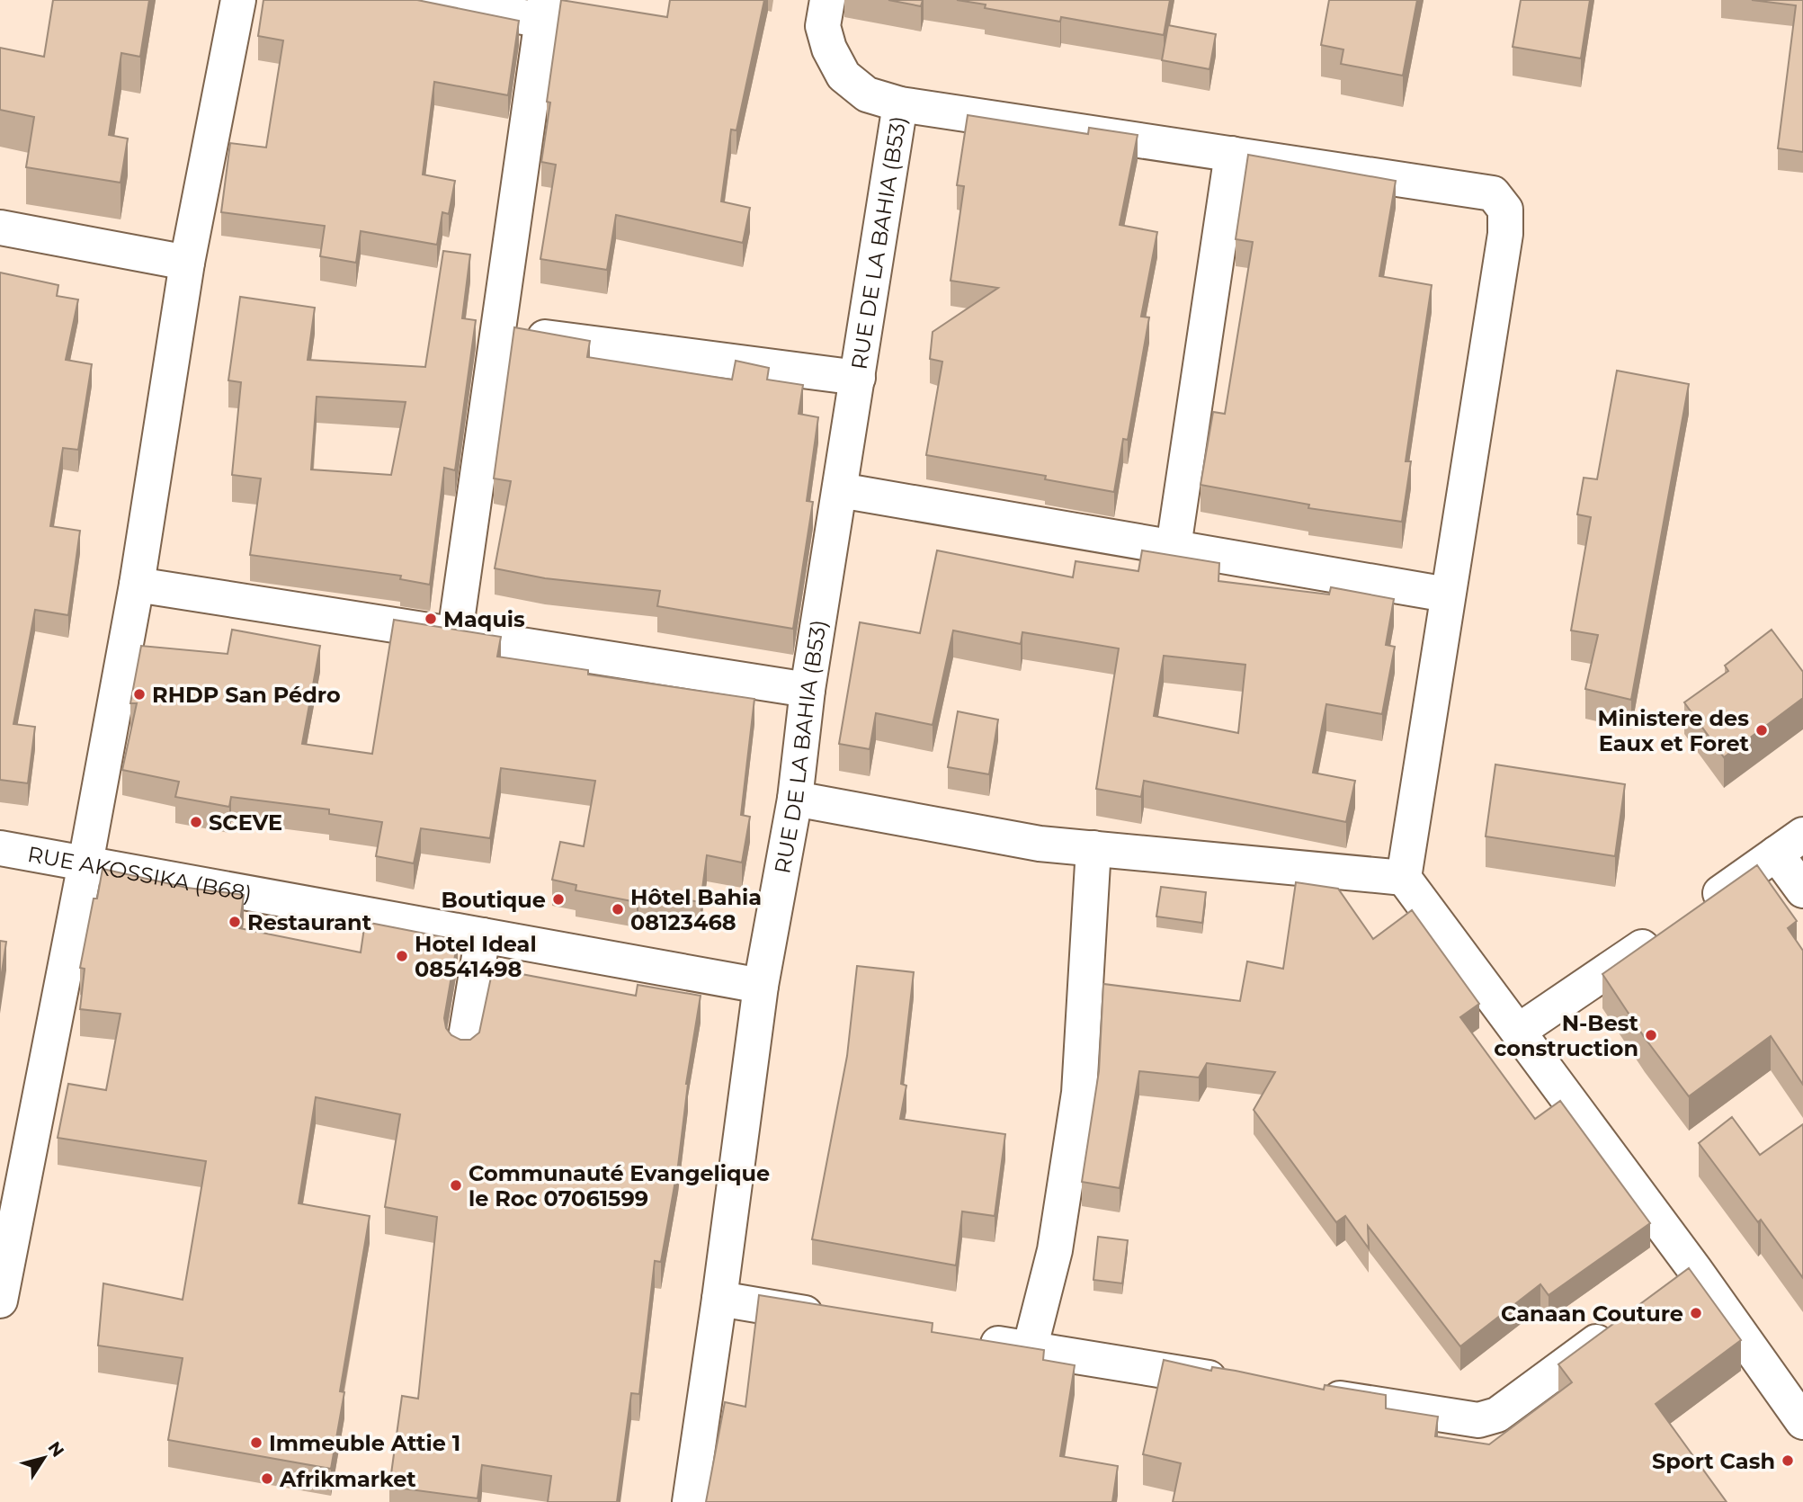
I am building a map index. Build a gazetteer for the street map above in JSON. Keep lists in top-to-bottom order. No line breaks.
{"streets":{"street":["RUE DE LA BAHIA (B53)","RUE AKOSSIKA (B68)"]},"crossings":[["RUE DE LA BAHIA (B53)","RUE AKOSSIKA (B68)"]],"places":["Maquis","RHDP San Pédro","Ministere des Eaux et Foret","SCEVE","Boutique","Hôtel Bahia 08123468","Restaurant","Hotel Ideal 08541498","N-Best construction","Communauté Evangelique le Roc 07061599","Canaan Couture","Immeuble Attie 1","Sport Cash","Afrikmarket"],"north":"top right"}
